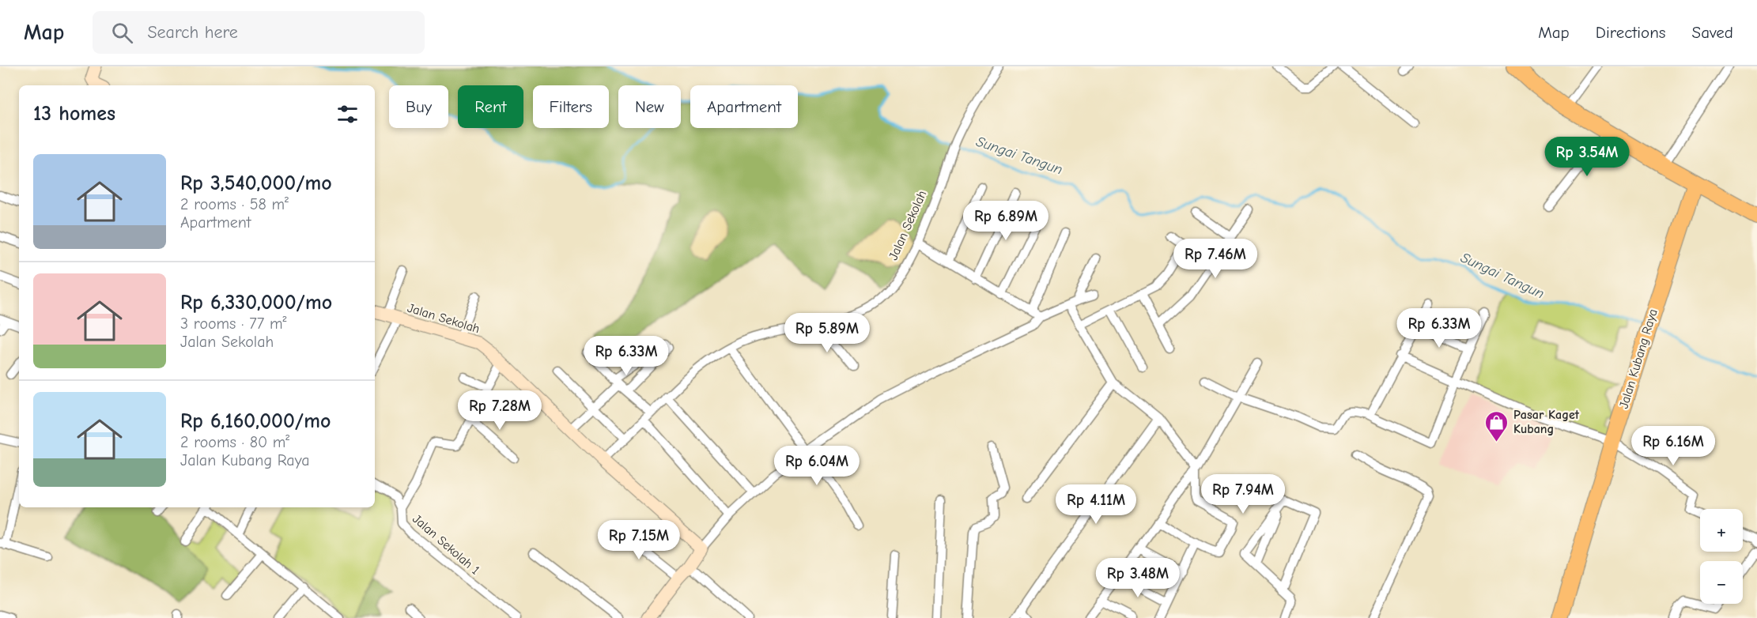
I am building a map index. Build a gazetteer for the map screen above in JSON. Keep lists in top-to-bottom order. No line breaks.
{"streets":{"highway":["Jalan Kubang Raya"],"street":["Jalan Sekolah","Jalan Sekolah 1"]},"water":["Sungai Tangun"],"places":{"shop":["Pasar Kaget Kubang"]},"page":{"header":"Map","search":"Search here","nav":["Map","Directions","Saved"],"chip":["Buy","Rent","Filters","New","Apartment"],"heading":"13 homes","price":["Rp 3.54M","Rp 6.89M","Rp 7.46M","Rp 6.33M","Rp 5.89M","Rp 6.33M","Rp 7.28M","Rp 6.16M","Rp 6.04M","Rp 7.94M","Rp 4.11M","Rp 7.15M","Rp 3.48M"],"list":[{"name":"Rp 3,540,000/mo","note":"2 rooms · 58 m² · Apartment"},{"name":"Rp 6,330,000/mo","note":"3 rooms · 77 m² · Jalan Sekolah"},{"name":"Rp 6,160,000/mo","note":"2 rooms · 80 m² · Jalan Kubang Raya"}],"map_buttons":["+","−"]}}
